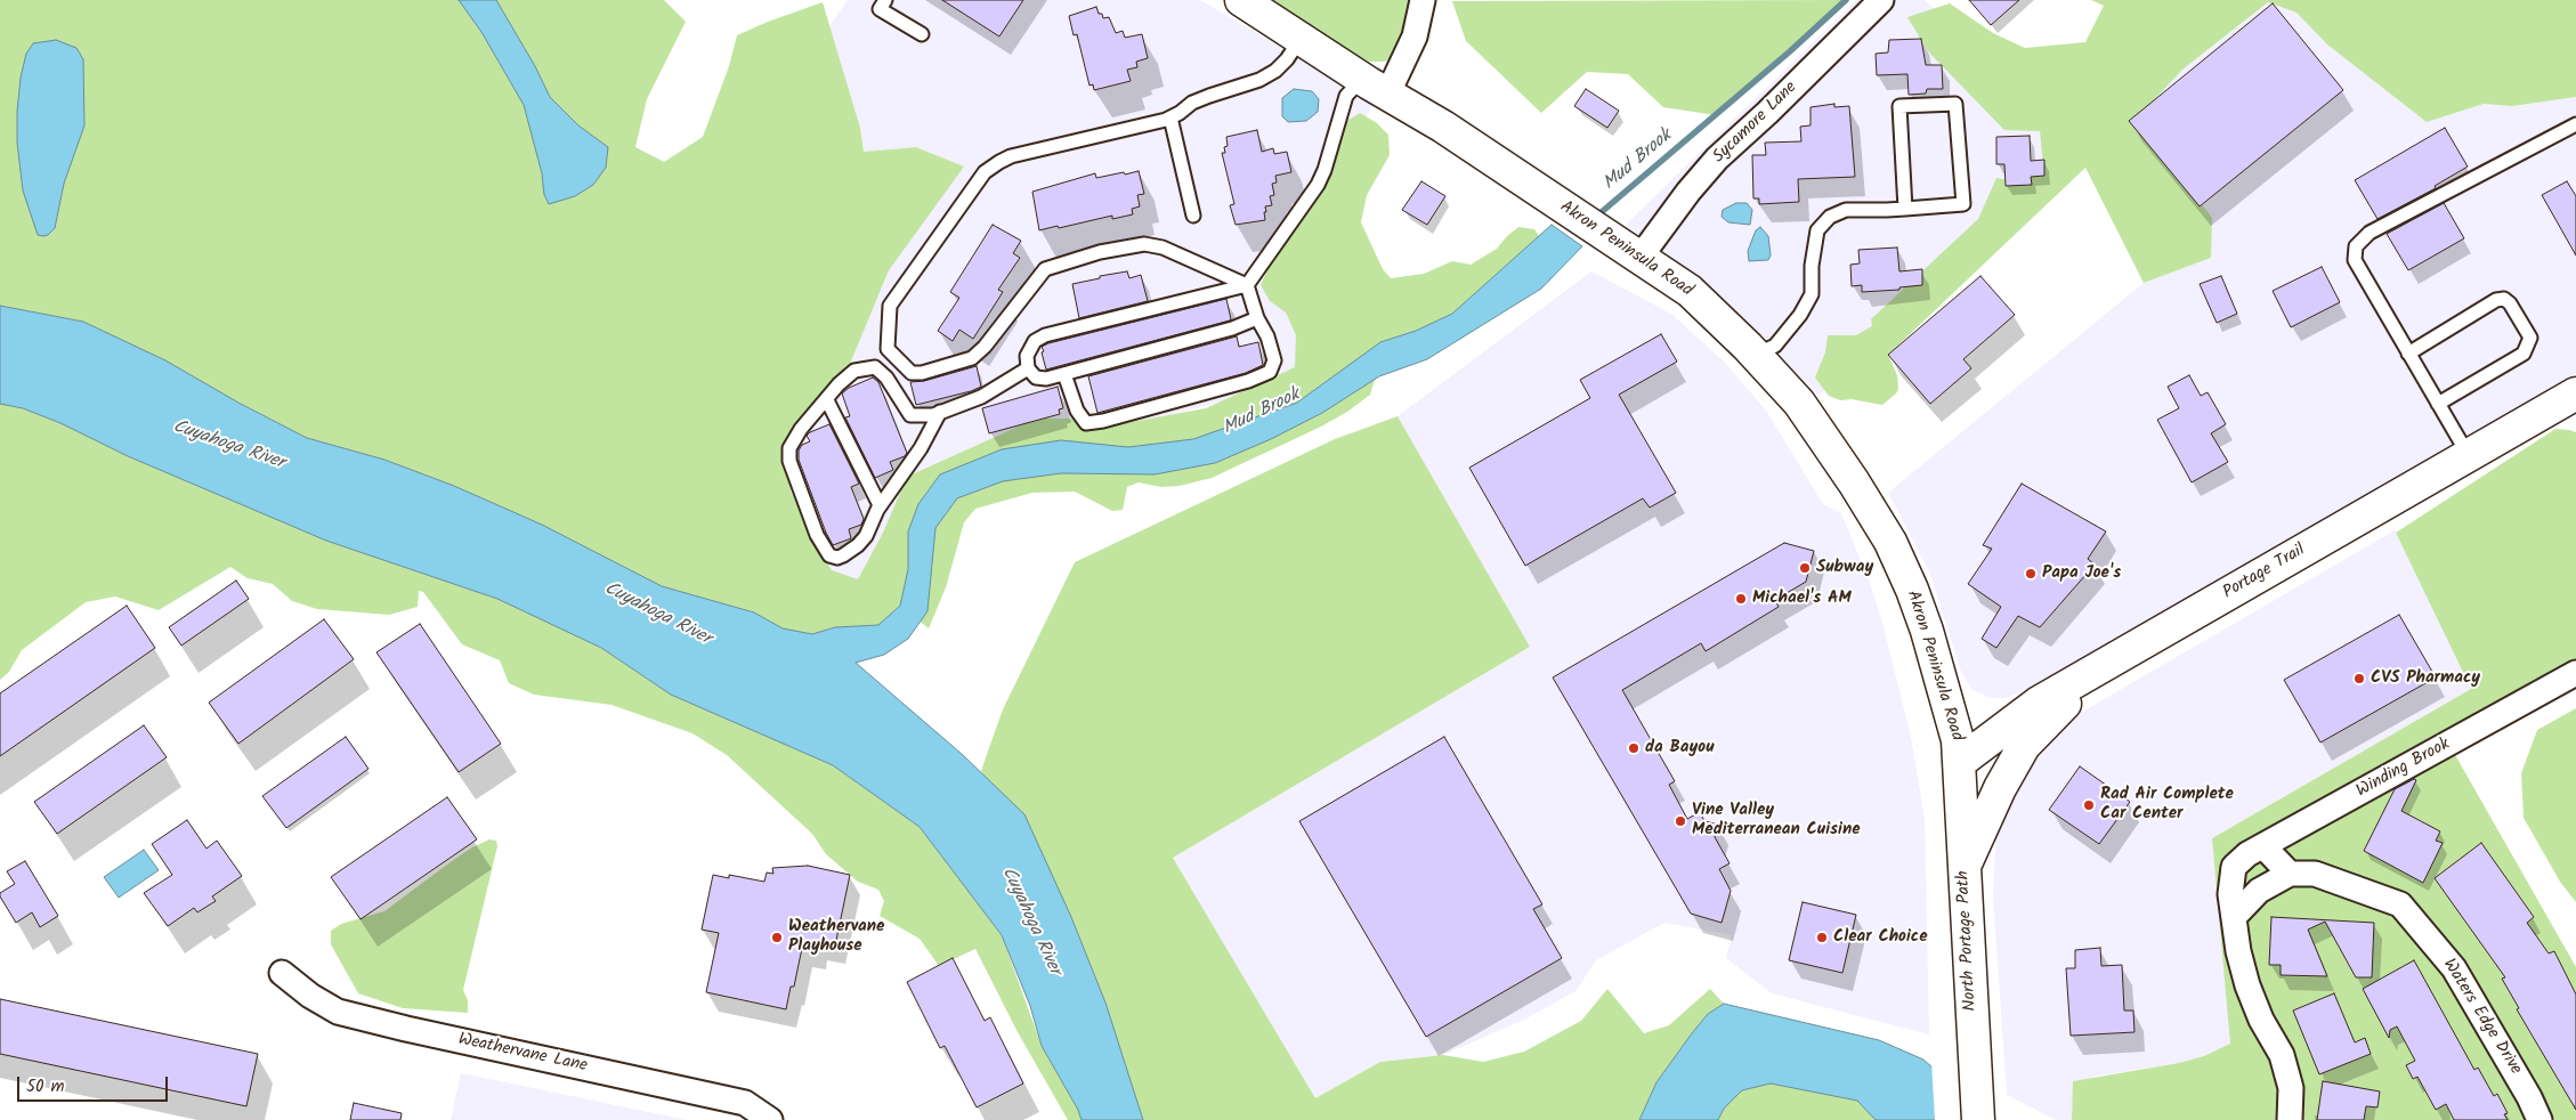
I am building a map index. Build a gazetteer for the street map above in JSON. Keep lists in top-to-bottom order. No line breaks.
{"streets":{"main road":["Akron Peninsula Road","Portage Trail","North Portage Path"],"street":["Sycamore Lane","Winding Brook","Waters Edge Drive","Weathervane Lane"]},"crossings":[["Sycamore Lane","Akron Peninsula Road"],["Akron Peninsula Road","Portage Trail"],["Akron Peninsula Road","North Portage Path"],["Portage Trail","North Portage Path"]],"water":["Mud Brook","Cuyahoga River"],"places":["Subway","Papa Joe's","Michael's AM","CVS Pharmacy","da Bayou","Rad Air Complete Car Center","Vine Valley Mediterranean Cuisine","Weathervane Playhouse","Clear Choice"],"scale_bar":"50 m"}
